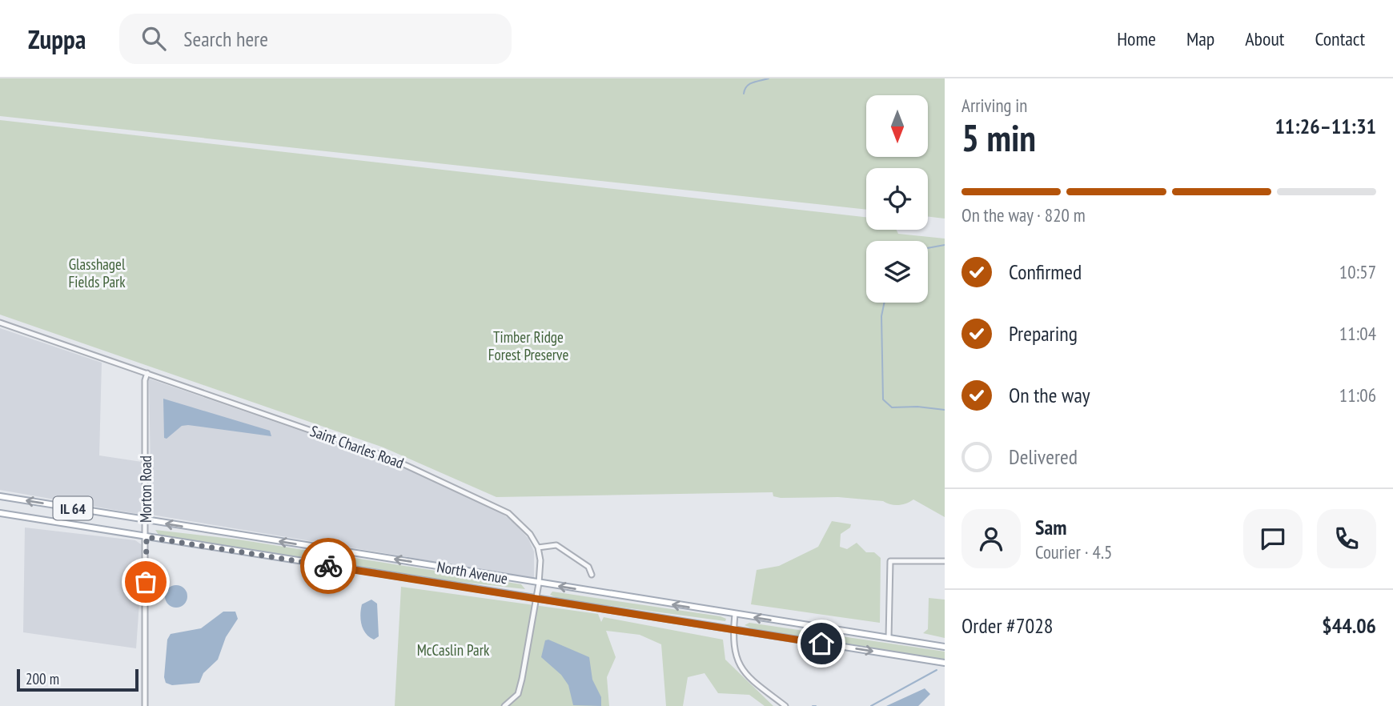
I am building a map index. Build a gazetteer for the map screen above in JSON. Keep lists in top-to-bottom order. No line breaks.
{"streets":{"main road":["IL 64","North Avenue"],"street":["Saint Charles Road","Morton Road"]},"crossings":[["Saint Charles Road","Morton Road"],["Morton Road","North Avenue"]],"parks":["Glasshagel Fields Park","Timber Ridge Forest Preserve","McCaslin Park"],"scale_bar":"200 m","north":"bottom","page":{"header":"Zuppa","search":"Search here","nav":["Home","Map","About","Contact"],"heading":["5 min","Arriving in","11:26–11:31"],"panel":["Sam","Courier · 4.5","Order #7028","$44.06"],"bar":"On the way · 820 m","list":[["Confirmed","10:57"],["Preparing","11:04"],["On the way","11:06"],"Delivered"],"scale":"200 m"}}
